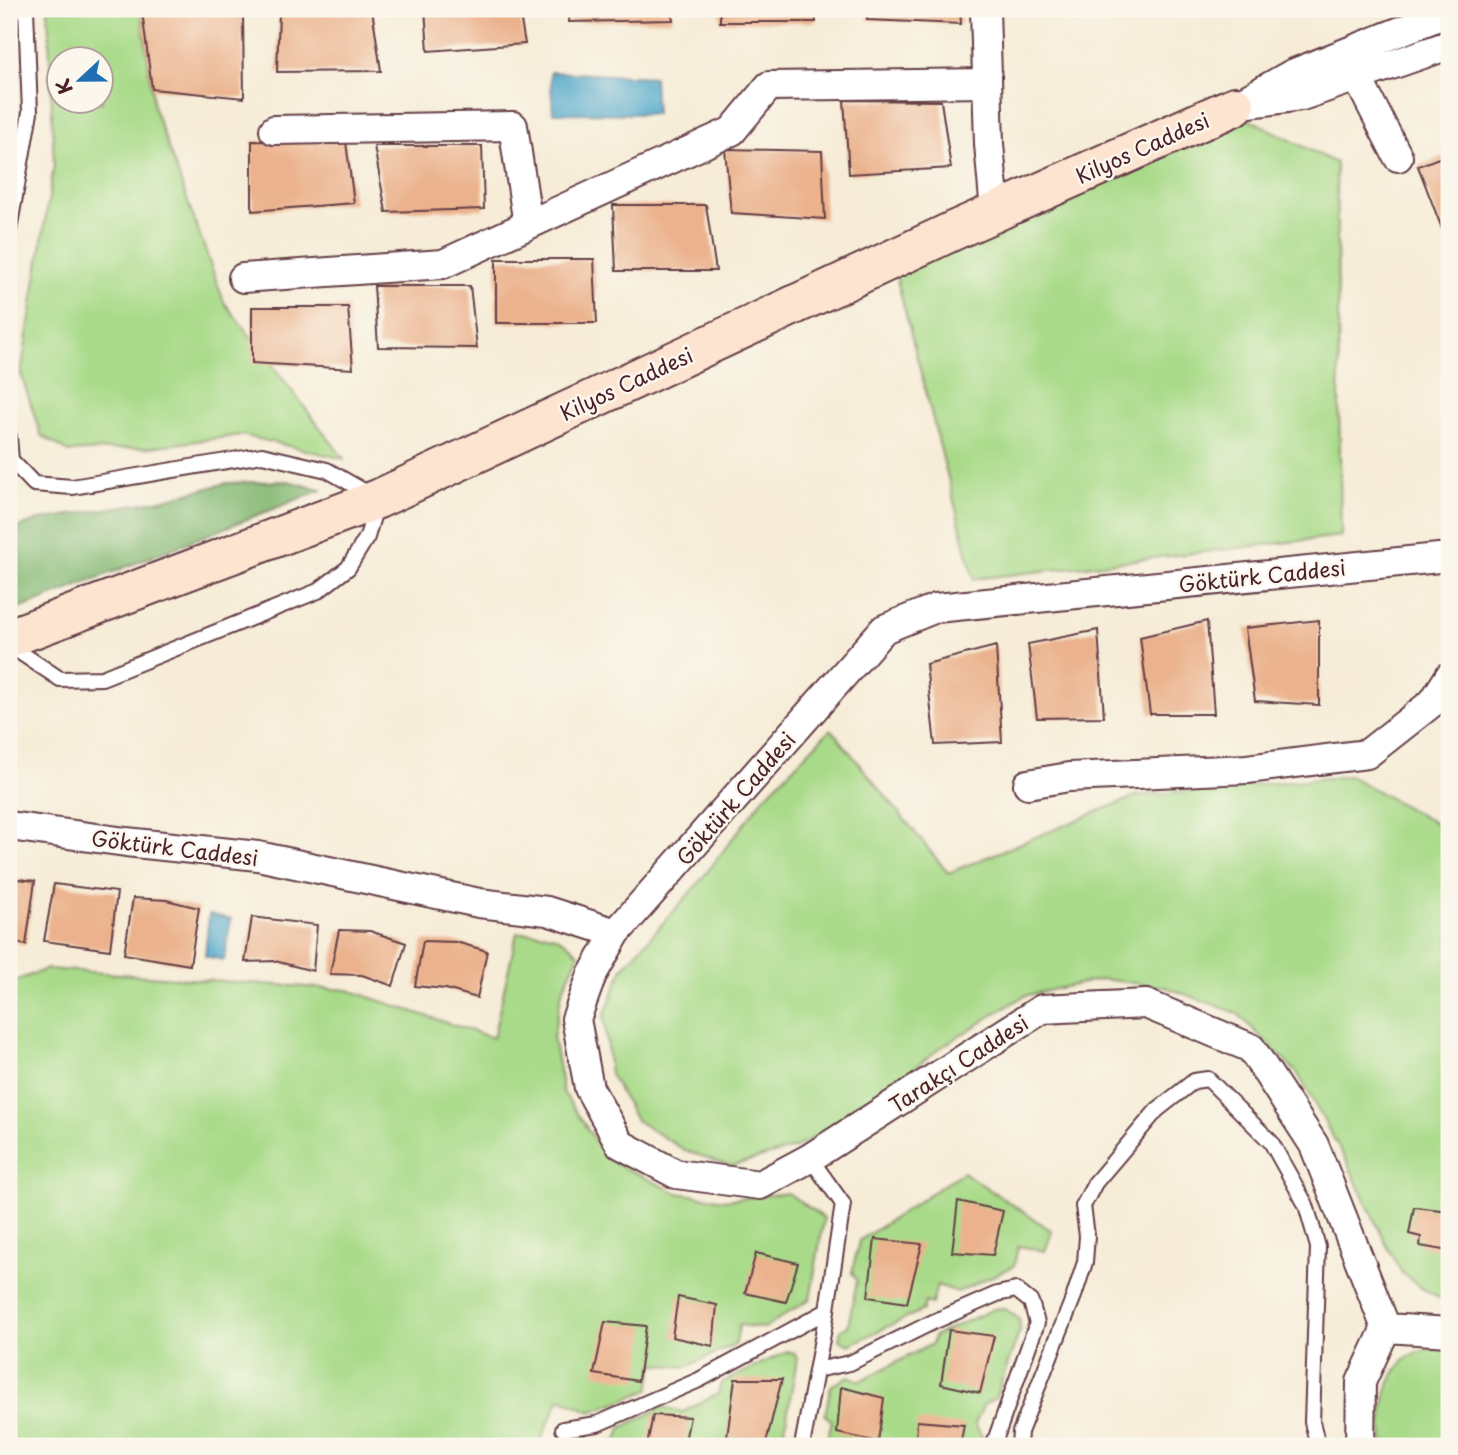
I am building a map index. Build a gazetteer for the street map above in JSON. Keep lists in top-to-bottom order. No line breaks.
{"streets":{"street":["Kilyos Caddesi","Göktürk Caddesi","Tarakçı Caddesi"]},"crossings":[["Göktürk Caddesi","Tarakçı Caddesi"]],"north":"left"}
